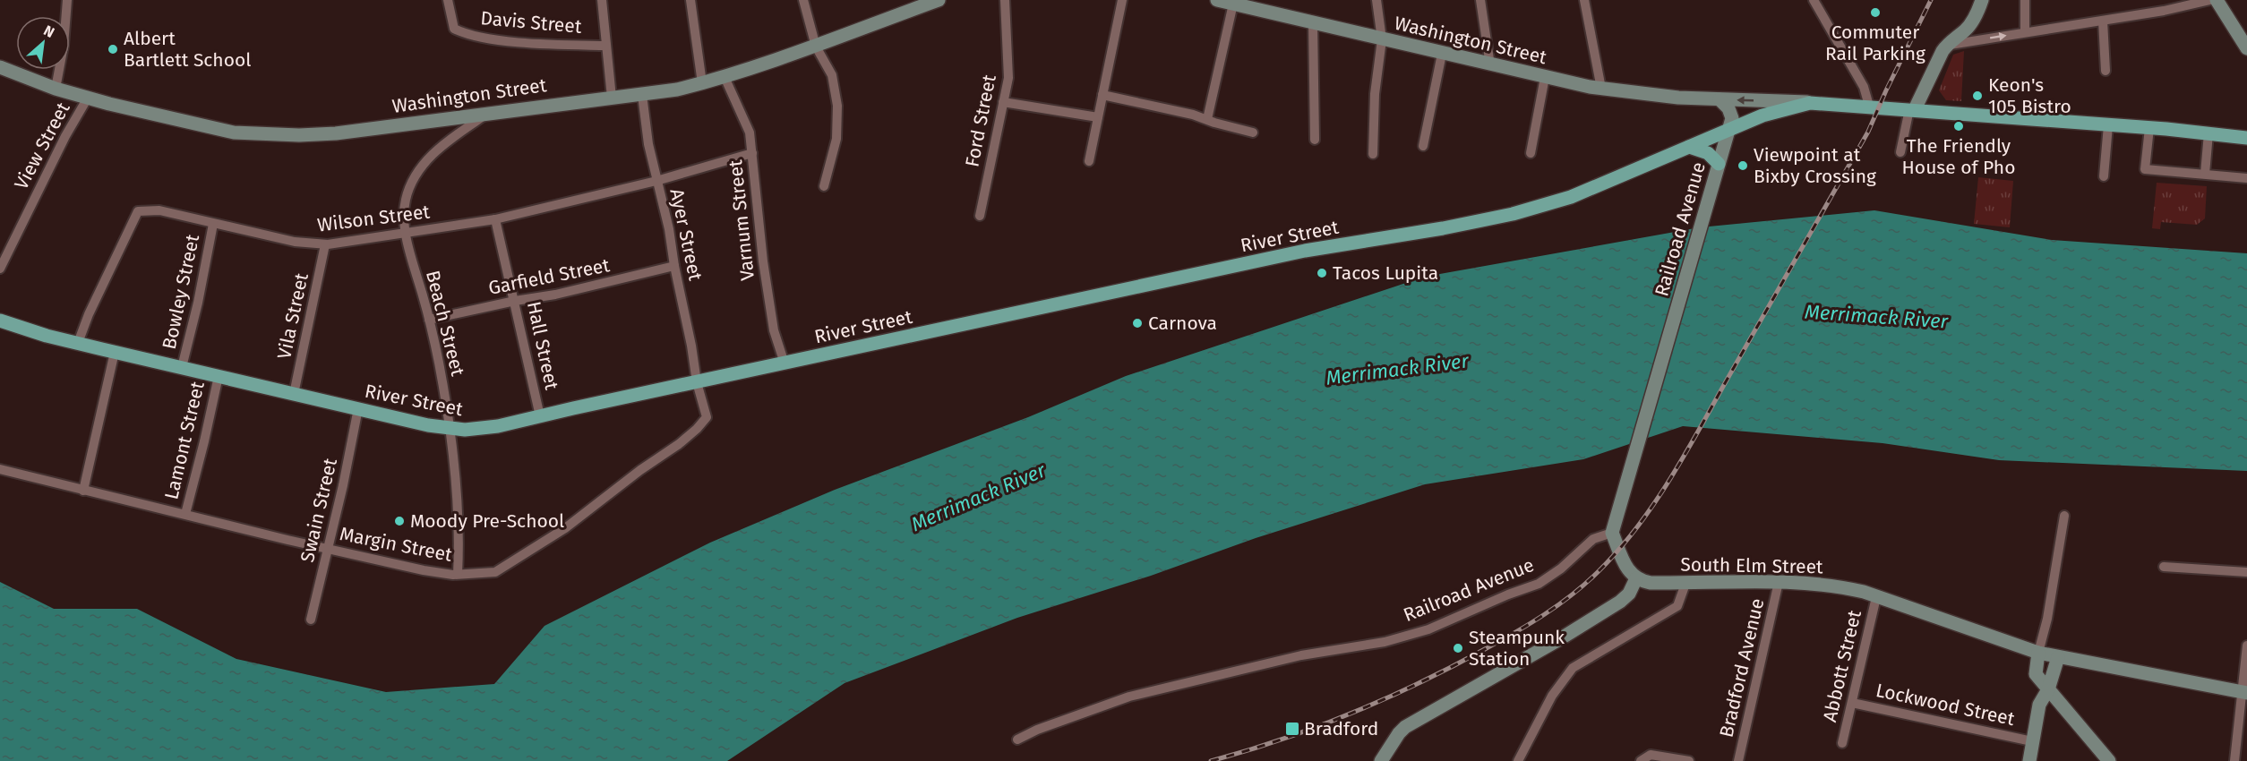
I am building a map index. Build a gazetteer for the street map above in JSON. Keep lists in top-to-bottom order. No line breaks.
{"streets":{"main road":["Washington Street","River Street"],"street":["Davis Street","Ford Street","View Street","Wilson Street","Varnum Street","Railroad Avenue","Ayer Street","Garfield Street","Bowley Street","Vila Street","Beach Street","Hall Street","Lamont Street","Swain Street","Margin Street","South Elm Street","Abbott Street","Bradford Avenue","Lockwood Street"]},"crossings":[["Washington Street","View Street"],["Washington Street","Varnum Street"],["Washington Street","Railroad Avenue"],["Washington Street","Ayer Street"],["Washington Street","River Street"],["Washington Street","Beach Street"],["Wilson Street","Varnum Street"],["Wilson Street","Ayer Street"],["Wilson Street","River Street"],["Wilson Street","Bowley Street"],["Wilson Street","Vila Street"],["Wilson Street","Beach Street"],["Wilson Street","Hall Street"],["Varnum Street","River Street"],["Railroad Avenue","River Street"],["Ayer Street","River Street"],["Ayer Street","Garfield Street"],["Ayer Street","Margin Street"],["River Street","Bowley Street"],["River Street","Vila Street"],["River Street","Beach Street"],["River Street","Hall Street"],["River Street","Lamont Street"],["River Street","Swain Street"],["River Street","Margin Street"],["Garfield Street","Beach Street"],["Garfield Street","Hall Street"],["Beach Street","Margin Street"],["Lamont Street","Margin Street"],["Swain Street","Margin Street"],["South Elm Street","Abbott Street"],["South Elm Street","Bradford Avenue"],["Abbott Street","Lockwood Street"]],"water":["Merrimack River"],"places":{"other":["Commuter Rail Parking","Albert Bartlett School","Keon's 105 Bistro","The Friendly House of Pho","Viewpoint at Bixby Crossing","Tacos Lupita","Carnova","Moody Pre-School","Steampunk Station"],"transit":["Bradford"]},"north":"top right"}
